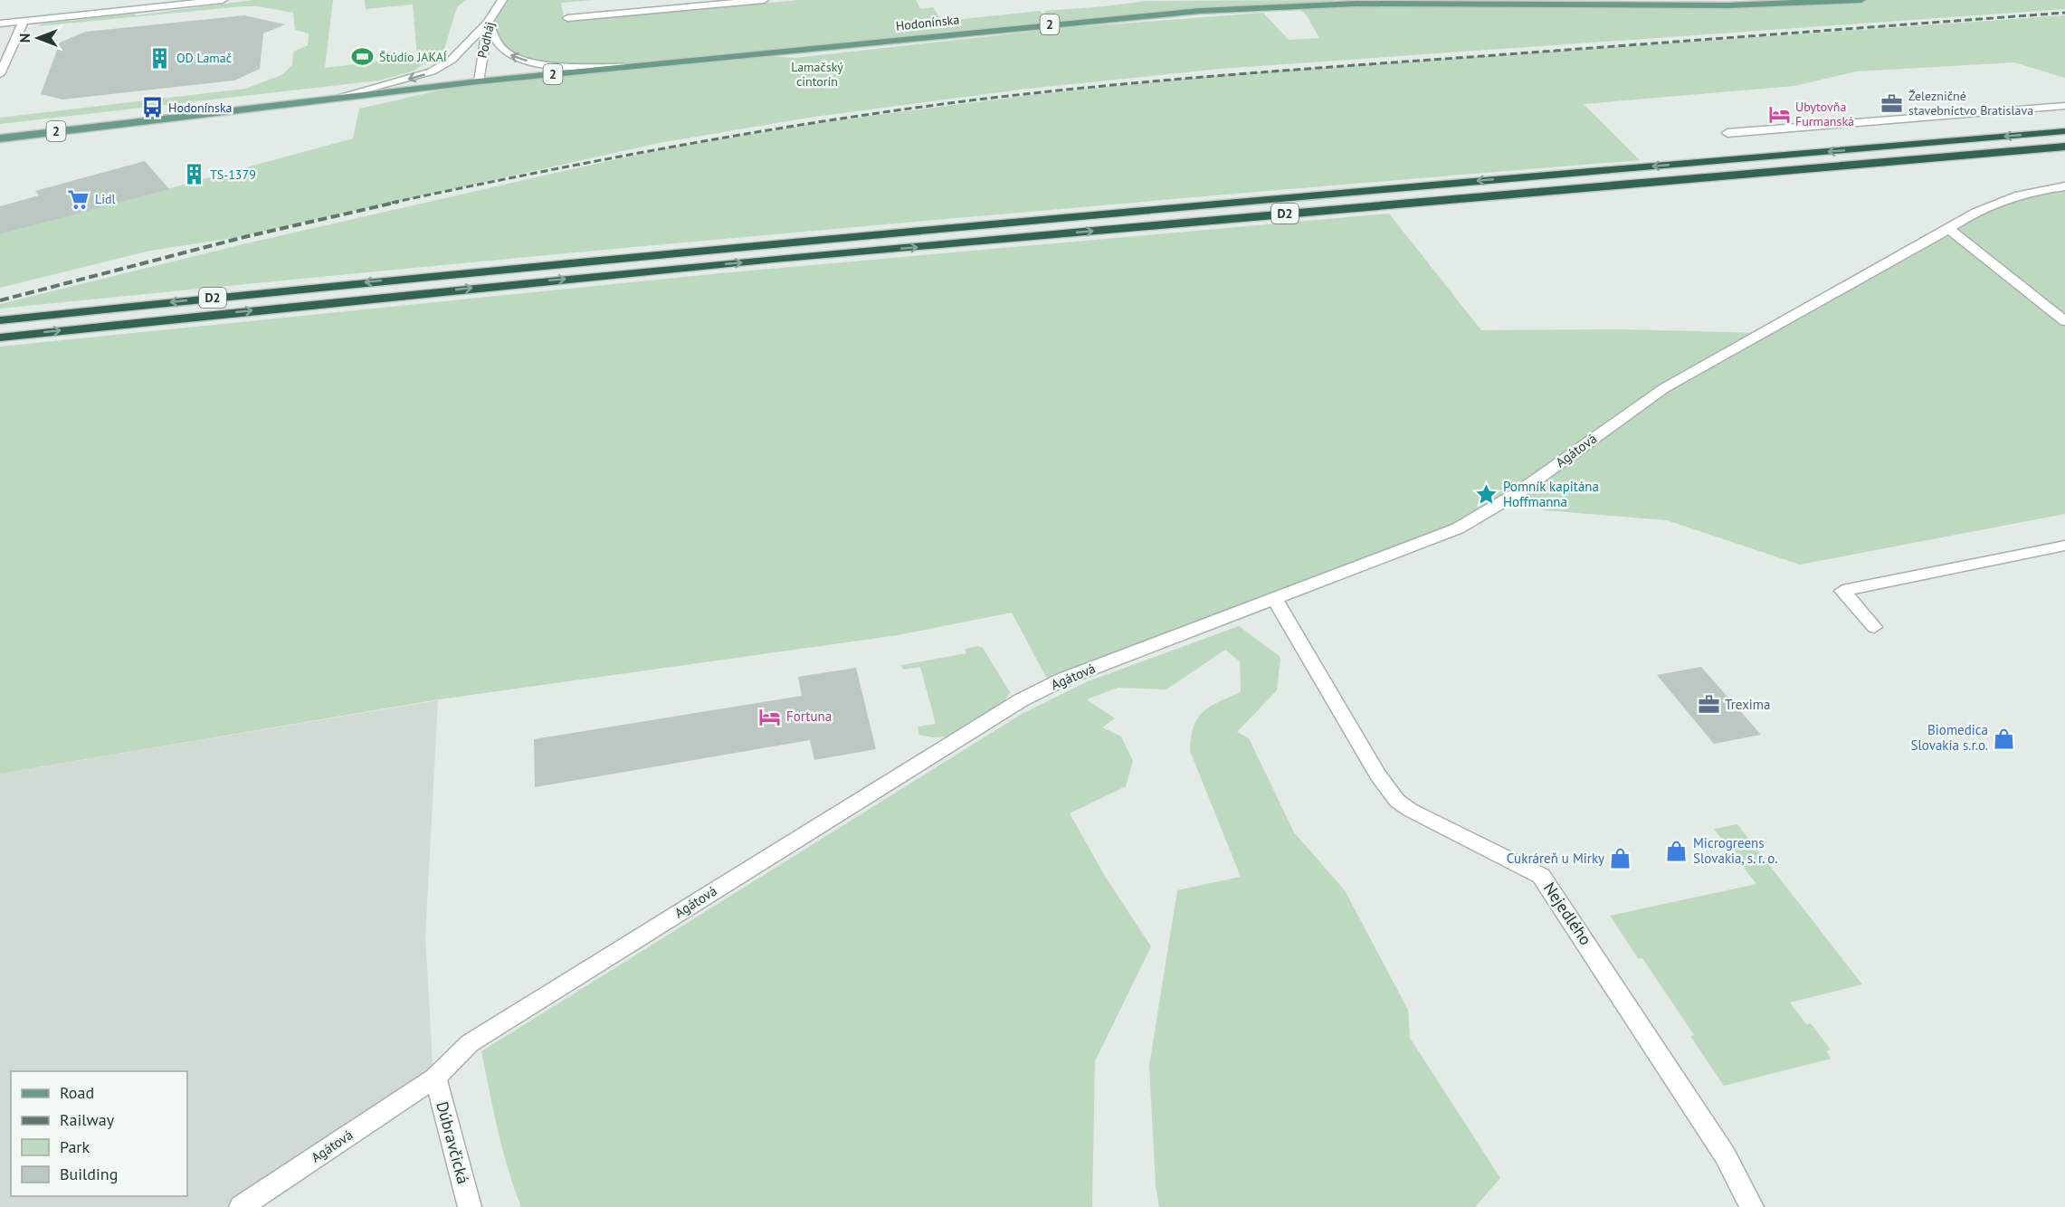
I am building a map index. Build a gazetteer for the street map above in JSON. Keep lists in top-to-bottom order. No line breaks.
{"streets":{"highway":["D2"],"main road":["Hodonínska","2"],"street":["Podháj","Agátová","Nejedlého","Dúbravčická"]},"crossings":[["Hodonínska","Podháj"],["Agátová","Nejedlého"],["Agátová","Dúbravčická"]],"parks":["Lamačský cintorín"],"places":{"sports":["Štúdio JAKAÍ"],"building":["OD Lamač","TS-1379"],"office":["Železničné stavebníctvo Bratislava","Trexima"],"bus stop":["Hodonínska"],"hotel":["Ubytovňa Furmanská","Fortuna"],"supermarket":["Lidl"],"place":["Pomník kapitána Hoffmanna"],"shop":["Biomedica Slovakia s.r.o.","Microgreens Slovakia, s. r. o.","Cukráreň u Mirky"]},"legend":["Road","Railway","Park","Building"],"north":"left"}
